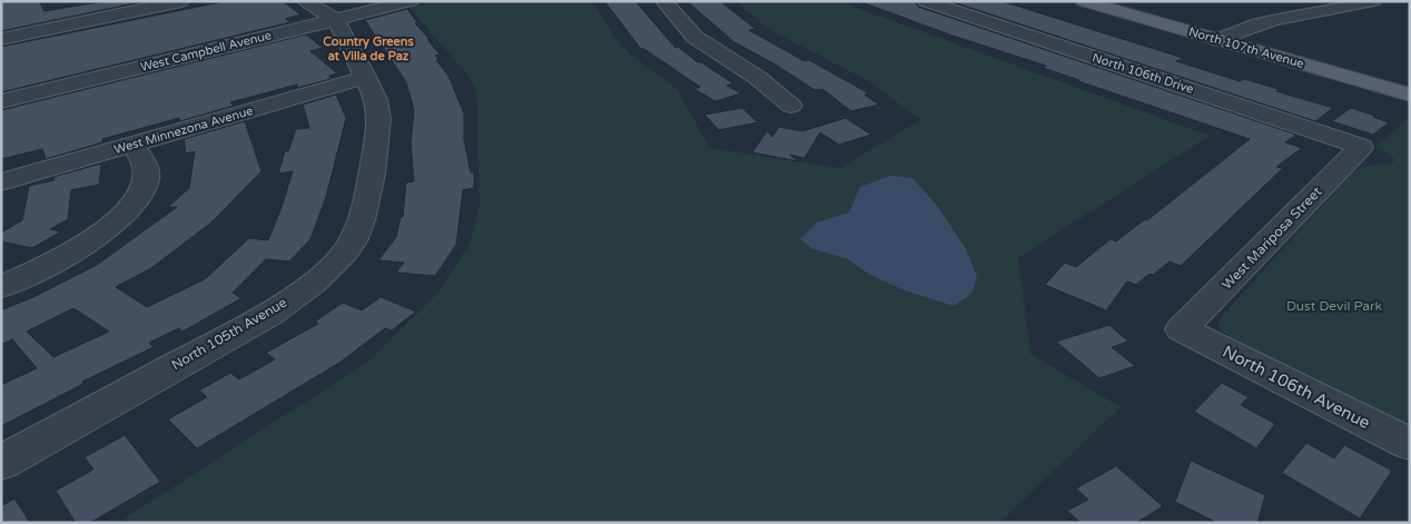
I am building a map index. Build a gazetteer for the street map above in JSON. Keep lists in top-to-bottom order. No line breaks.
{"streets":{"main road":["North 107th Avenue"],"street":["West Campbell Avenue","North 106th Drive","West Minnezona Avenue","West Mariposa Street","North 105th Avenue","North 106th Avenue"]},"crossings":[["West Campbell Avenue","North 105th Avenue"],["North 106th Drive","West Mariposa Street"],["West Minnezona Avenue","North 105th Avenue"],["West Mariposa Street","North 106th Avenue"]],"districts":["Country Greens at Villa de Paz"],"parks":["Dust Devil Park"]}
